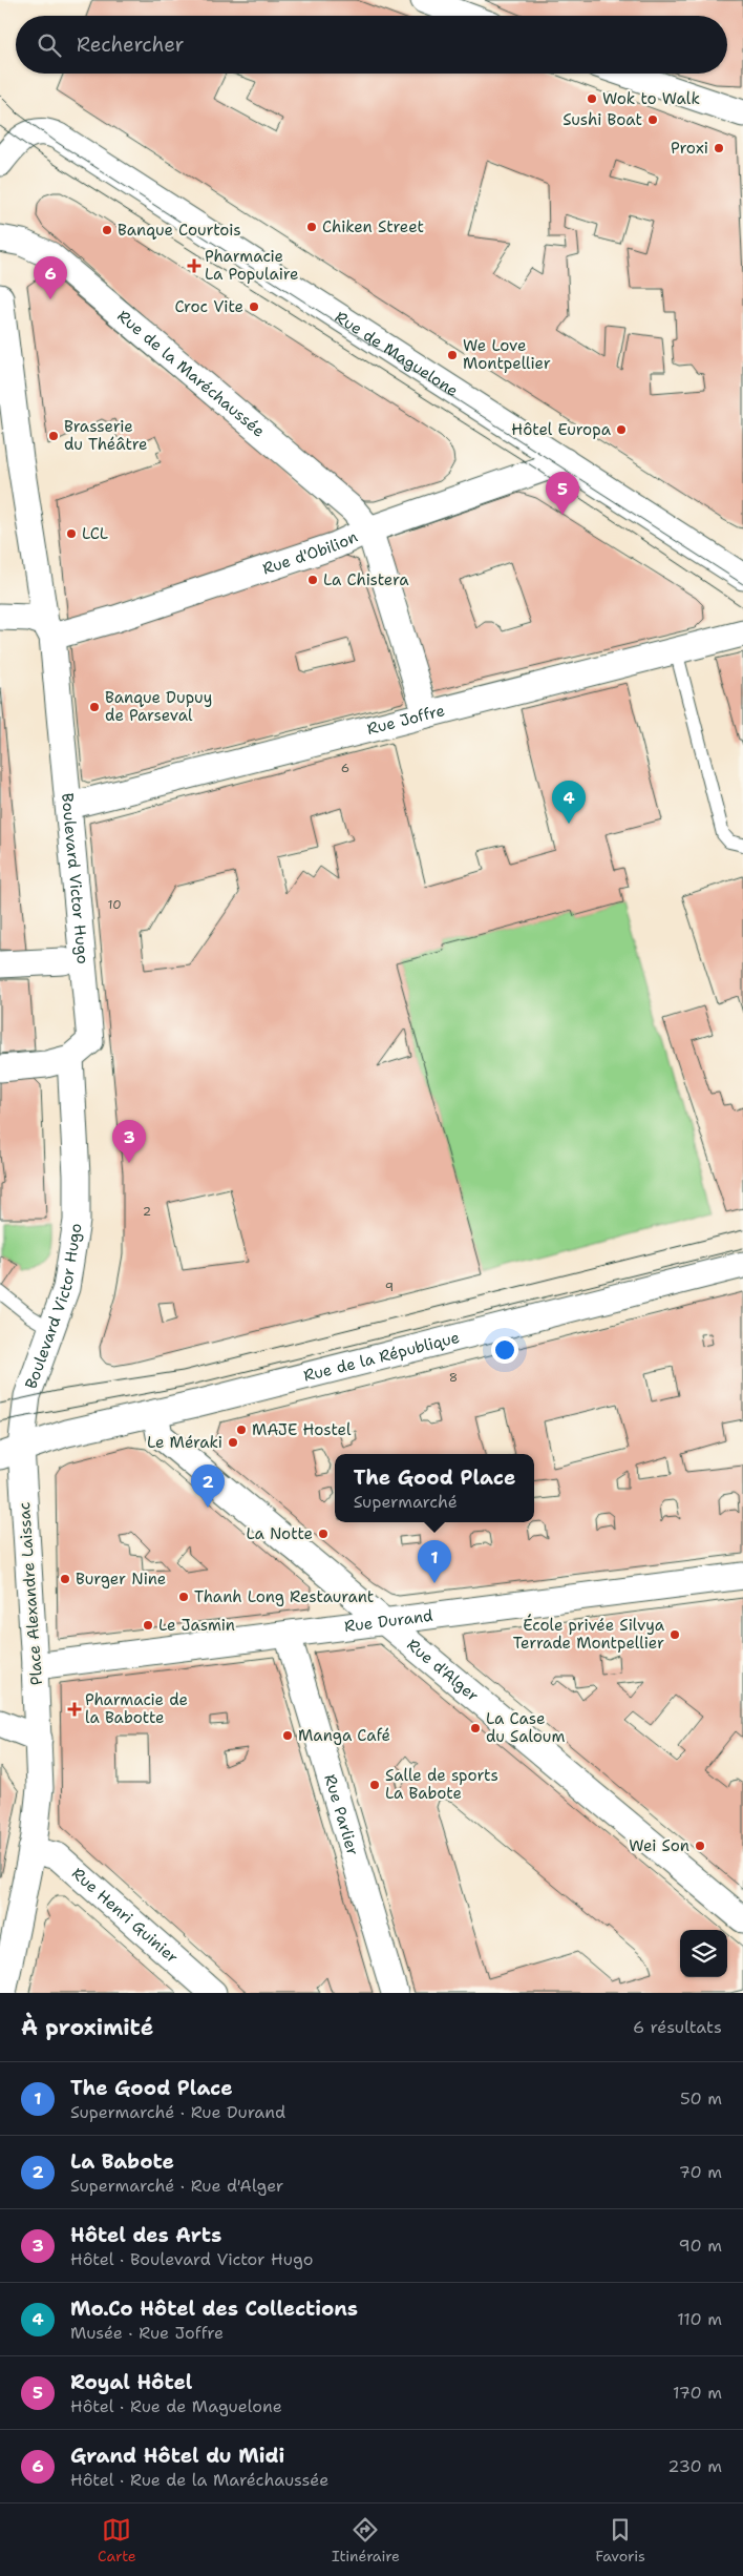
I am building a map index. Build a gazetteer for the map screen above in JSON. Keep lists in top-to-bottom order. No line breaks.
{"streets":{"street":["Rue de Maguelone","Rue de la Maréchaussée","Rue d'Obilion","Rue Joffre","Boulevard Victor Hugo","Rue de la République","Place Alexandre Laissac","Rue Durand","Rue d'Alger","Rue Parlier","Rue Henri Guinier"]},"crossings":[["Rue de Maguelone","Rue d'Obilion"],["Rue de la Maréchaussée","Rue d'Obilion"],["Rue d'Obilion","Boulevard Victor Hugo"],["Rue Joffre","Boulevard Victor Hugo"],["Boulevard Victor Hugo","Rue de la République"],["Boulevard Victor Hugo","Place Alexandre Laissac"],["Rue de la République","Place Alexandre Laissac"],["Rue de la République","Rue d'Alger"],["Place Alexandre Laissac","Rue Durand"],["Place Alexandre Laissac","Rue Henri Guinier"],["Rue Durand","Rue d'Alger"],["Rue Durand","Rue Parlier"]],"places":{"other":["Wok to Walk","Sushi Boat","Proxi","Chiken Street","Banque Courtois","Croc Vite","We Love Montpellier","Hôtel Europa","Brasserie du Théâtre","LCL","La Chistera","Banque Dupuy de Parseval","MAJE Hostel","Le Méraki","La Notte","Burger Nine","Thanh Long Restaurant","Le Jasmin","École privée Silvya Terrade Montpellier","La Case du Saloum","Manga Café","Salle de sports La Babote","Wei Son"],"health":["Pharmacie La Populaire","Pharmacie de la Babotte"]},"house_numbers":["6","10","2","9","8"],"page":{"search":"Rechercher","pins":["6","5","4","3","2","1"],"popup":["The Good Place","Supermarché"],"heading":["À proximité","6 résultats"],"list":[{"mark":"1","name":"The Good Place","note":"Supermarché · Rue Durand","value":"50 m"},{"mark":"2","name":"La Babote","note":"Supermarché · Rue d'Alger","value":"70 m"},{"mark":"3","name":"Hôtel des Arts","note":"Hôtel · Boulevard Victor Hugo","value":"90 m"},{"mark":"4","name":"Mo.Co Hôtel des Collections","note":"Musée · Rue Joffre","value":"110 m"},{"mark":"5","name":"Royal Hôtel","note":"Hôtel · Rue de Maguelone","value":"170 m"},{"mark":"6","name":"Grand Hôtel du Midi","note":"Hôtel · Rue de la Maréchaussée","value":"230 m"}],"nav":["Carte","Itinéraire","Favoris"]}}
